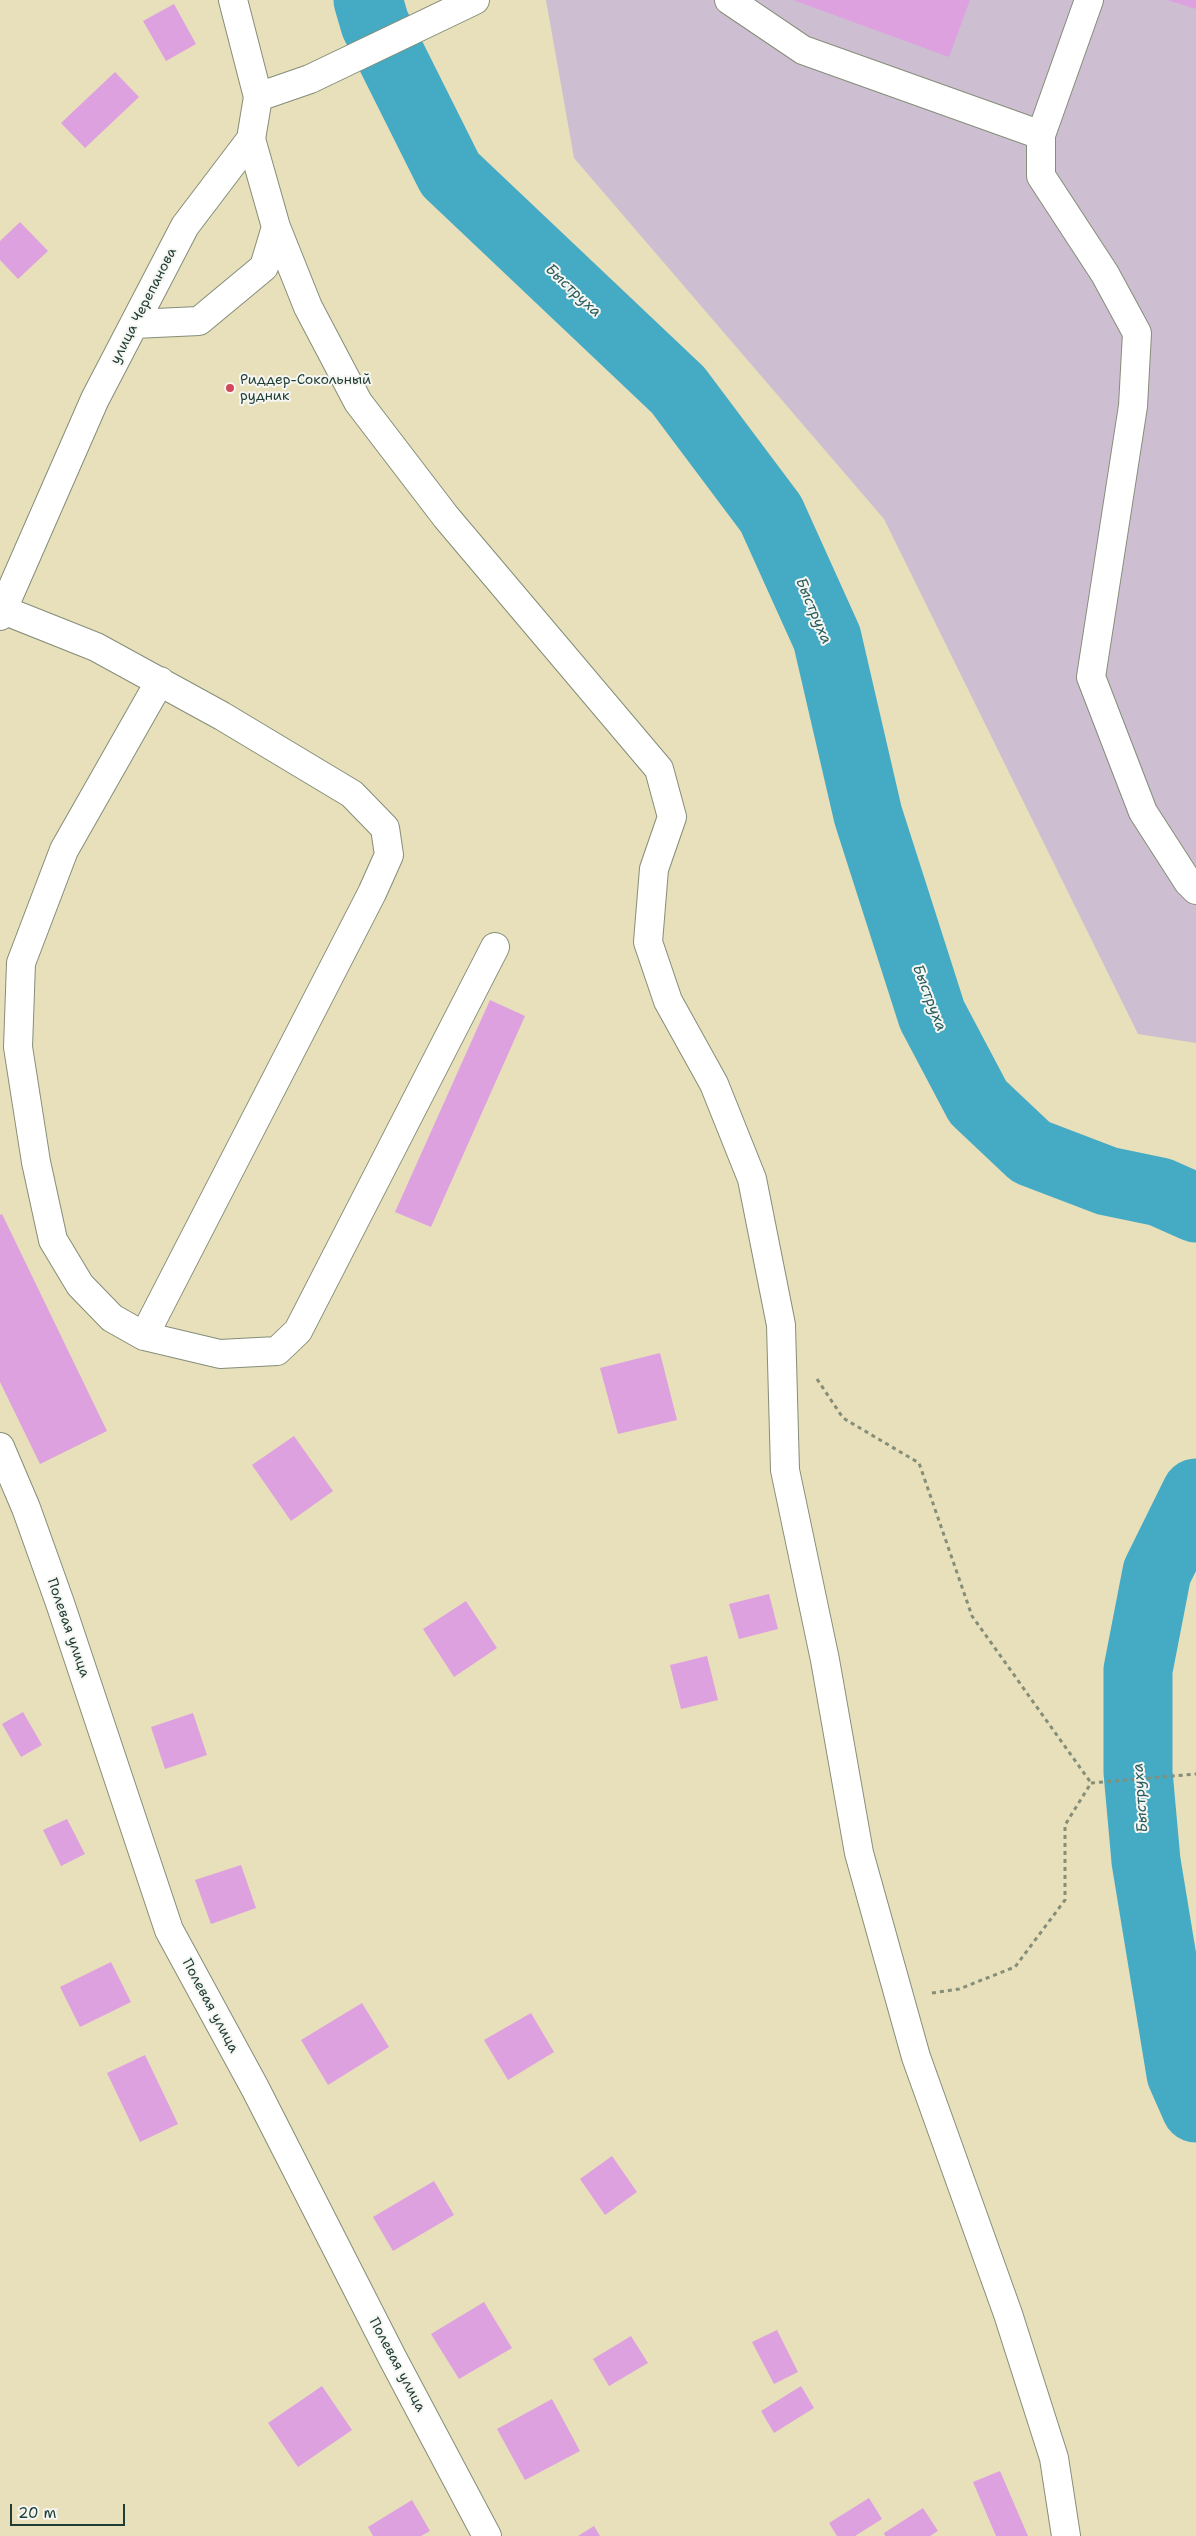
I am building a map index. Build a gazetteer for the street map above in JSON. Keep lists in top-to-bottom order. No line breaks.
{"streets":{"street":["улица Черепанова","Полевая улица"]},"water":["Быструха"],"places":["Риддер-Сокольный рудник"],"scale_bar":"20 m"}
